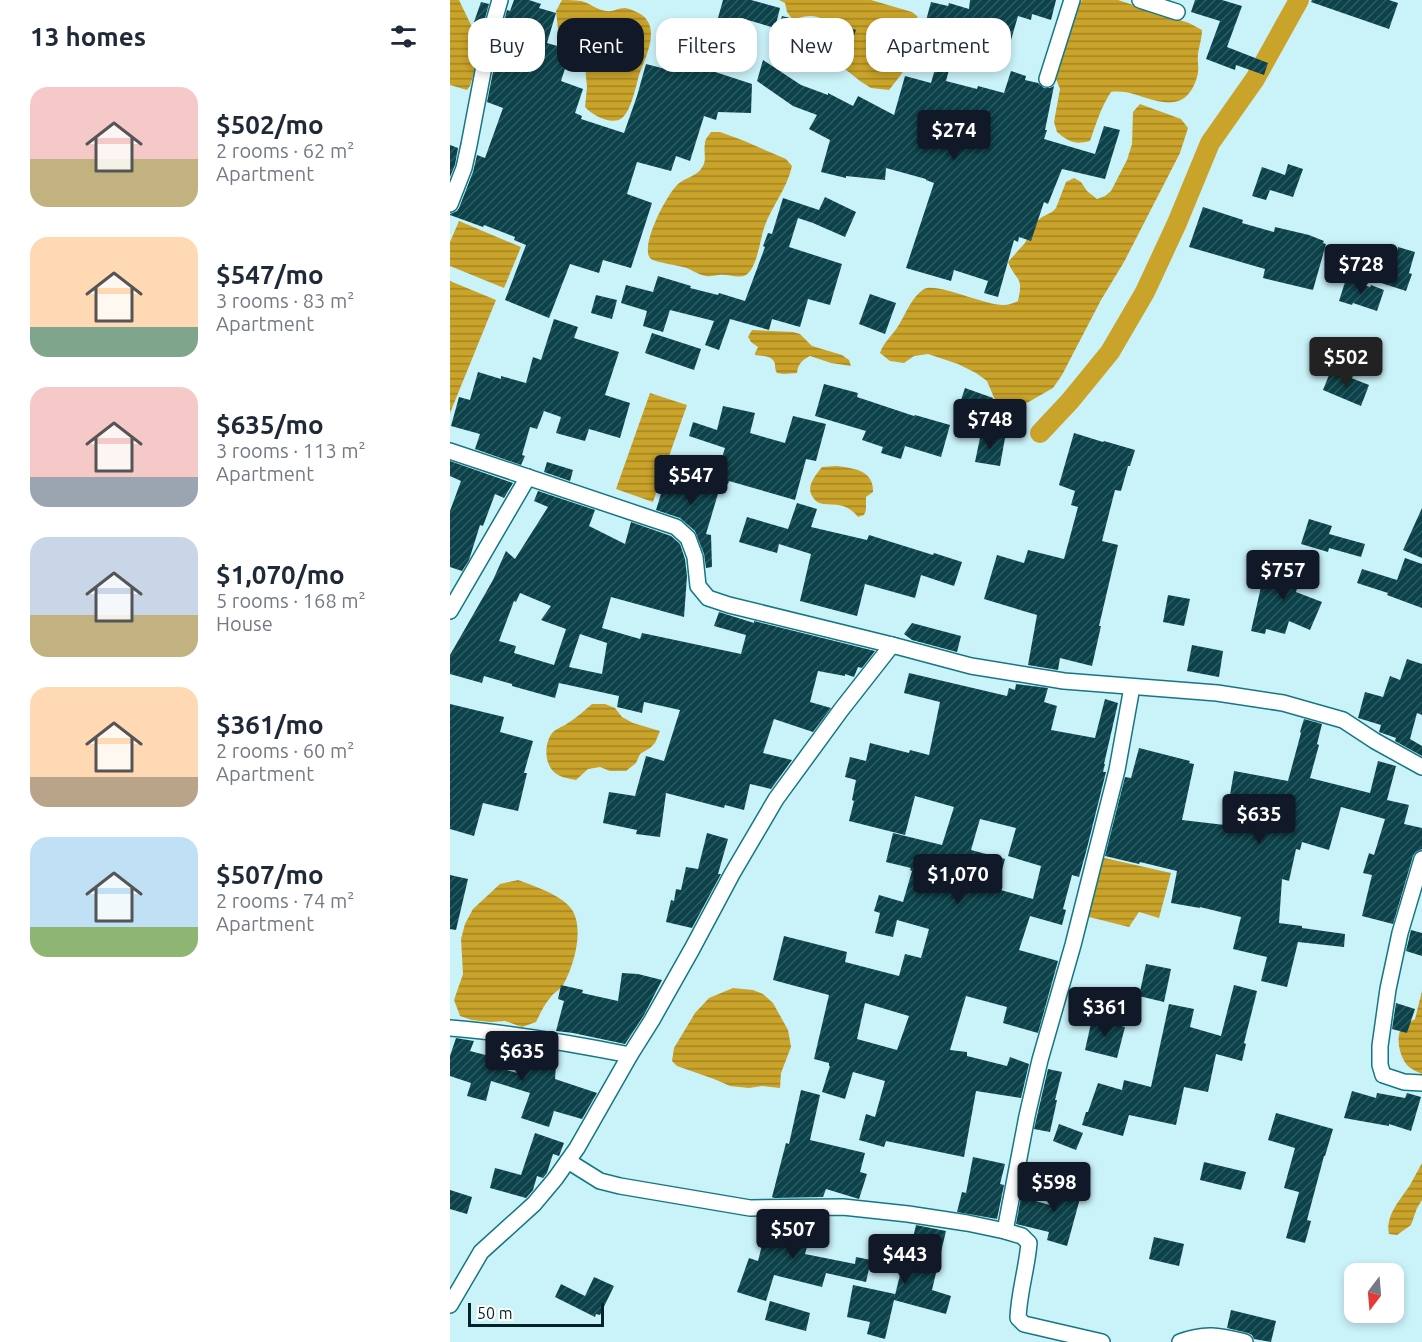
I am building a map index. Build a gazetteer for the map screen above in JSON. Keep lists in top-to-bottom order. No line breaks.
{"scale_bar":"50 m","north":"bottom","page":{"heading":"13 homes","chip":["Buy","Rent","Filters","New","Apartment"],"list":[{"name":"$502/mo","note":"2 rooms · 62 m² · Apartment"},{"name":"$547/mo","note":"3 rooms · 83 m² · Apartment"},{"name":"$635/mo","note":"3 rooms · 113 m² · Apartment"},{"name":"$1,070/mo","note":"5 rooms · 168 m² · House"},{"name":"$361/mo","note":"2 rooms · 60 m² · Apartment"},{"name":"$507/mo","note":"2 rooms · 74 m² · Apartment"}],"price":["$274","$728","$502","$748","$547","$757","$635","$1,070","$361","$635","$598","$507","$443"],"scale":"50 m"}}
